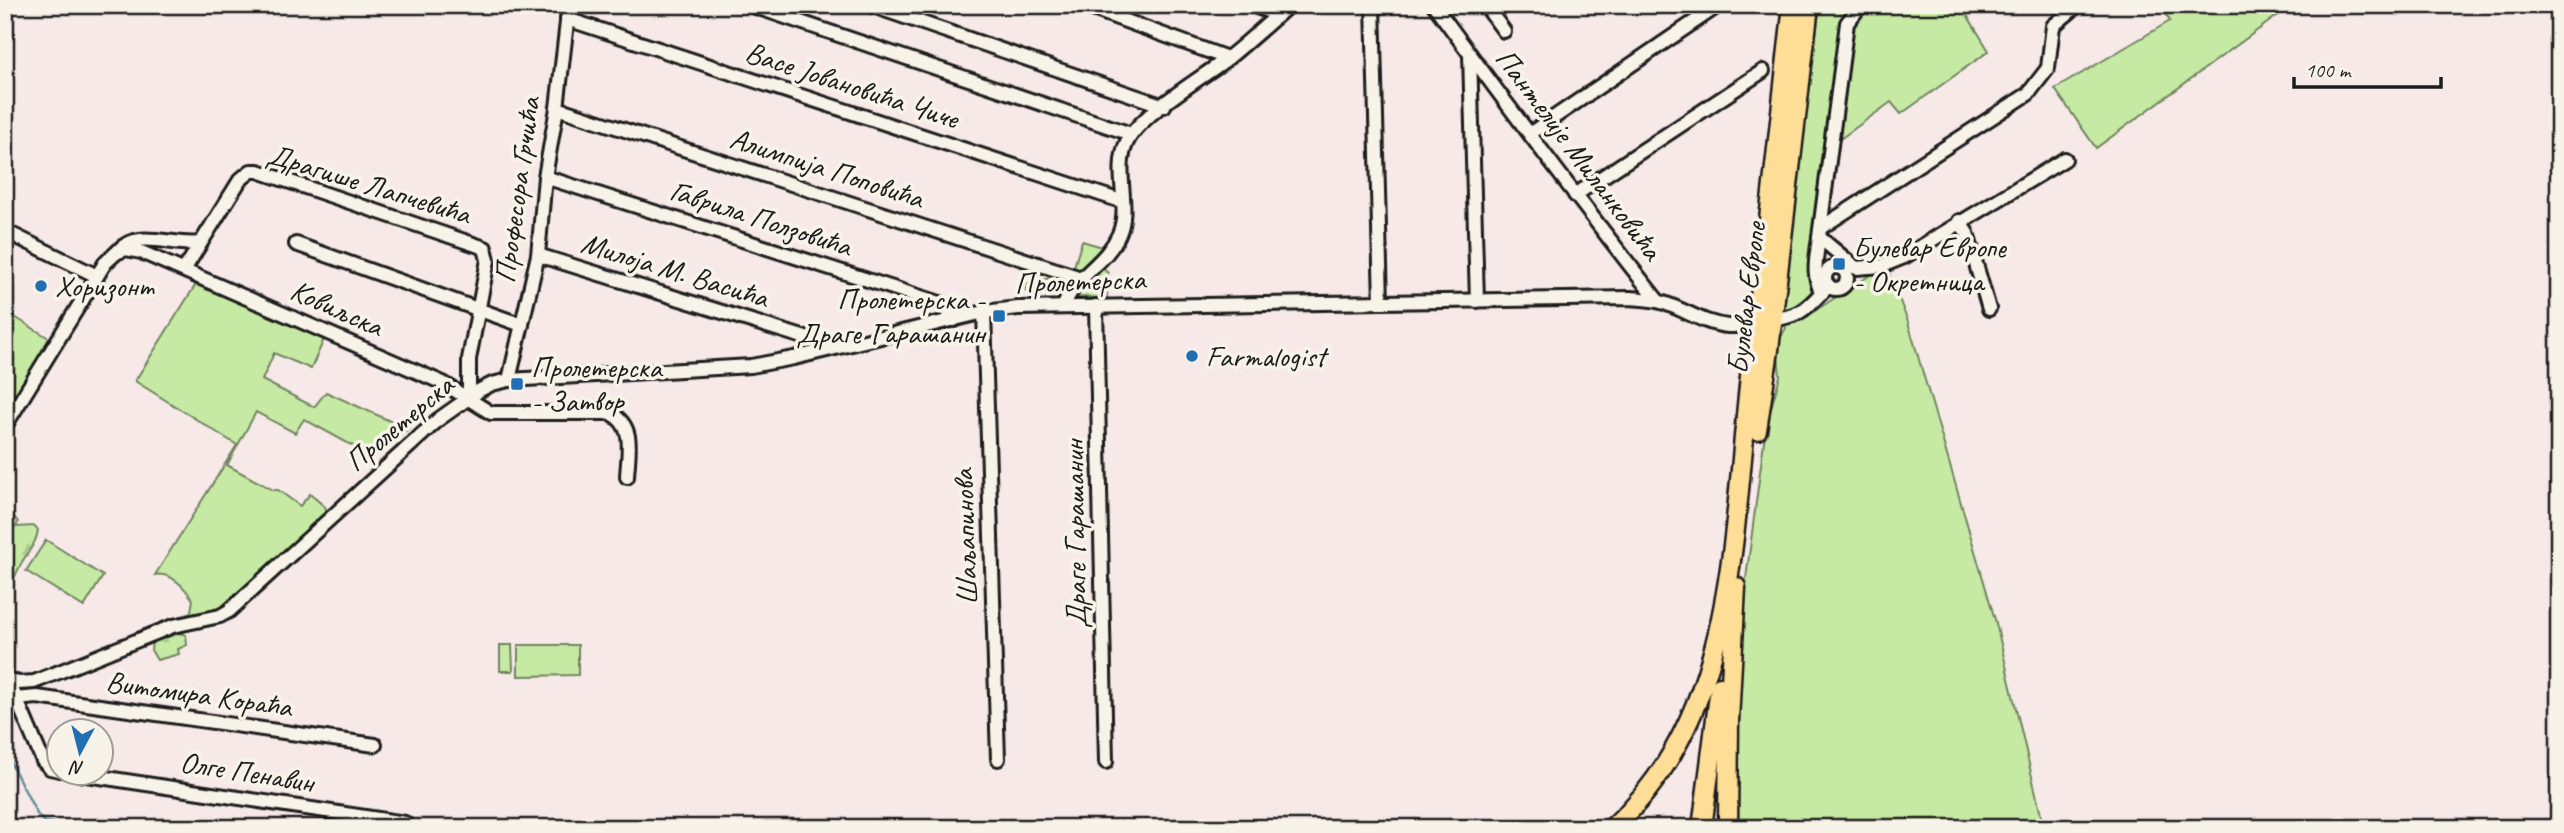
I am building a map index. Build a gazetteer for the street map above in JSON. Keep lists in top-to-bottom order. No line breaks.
{"streets":{"main road":["Булевар Европе"],"street":["Васе Јовановића Чиче","Пантелије Миланковића","Алимпија Поповића","Драгише Лапчевића","Професора Грчића","Гаврила Ползовића","Милоја М. Васића","Пролетерска","Ковиљска","Драге Гарашанин","Шаљапинова","Витомира Кораћа","Олге Пенавин"]},"crossings":[["Васе Јовановића Чиче","Професора Грчића"],["Пантелије Миланковића","Пролетерска"],["Алимпија Поповића","Професора Грчића"],["Драгише Лапчевића","Ковиљска"],["Професора Грчића","Гаврила Ползовића"],["Професора Грчића","Милоја М. Васића"],["Професора Грчића","Пролетерска"],["Гаврила Ползовића","Пролетерска"],["Милоја М. Васића","Пролетерска"],["Пролетерска","Булевар Европе"],["Пролетерска","Ковиљска"],["Пролетерска","Драге Гарашанин"],["Пролетерска","Шаљапинова"]],"places":{"transit":["Булевар Европе - Окретница","Пролетерска - Драге Гарашанин","Пролетерска - Затвор"],"other":["Хоризонт","Farmalogist"]},"scale_bar":"100 m","north":"bottom"}
